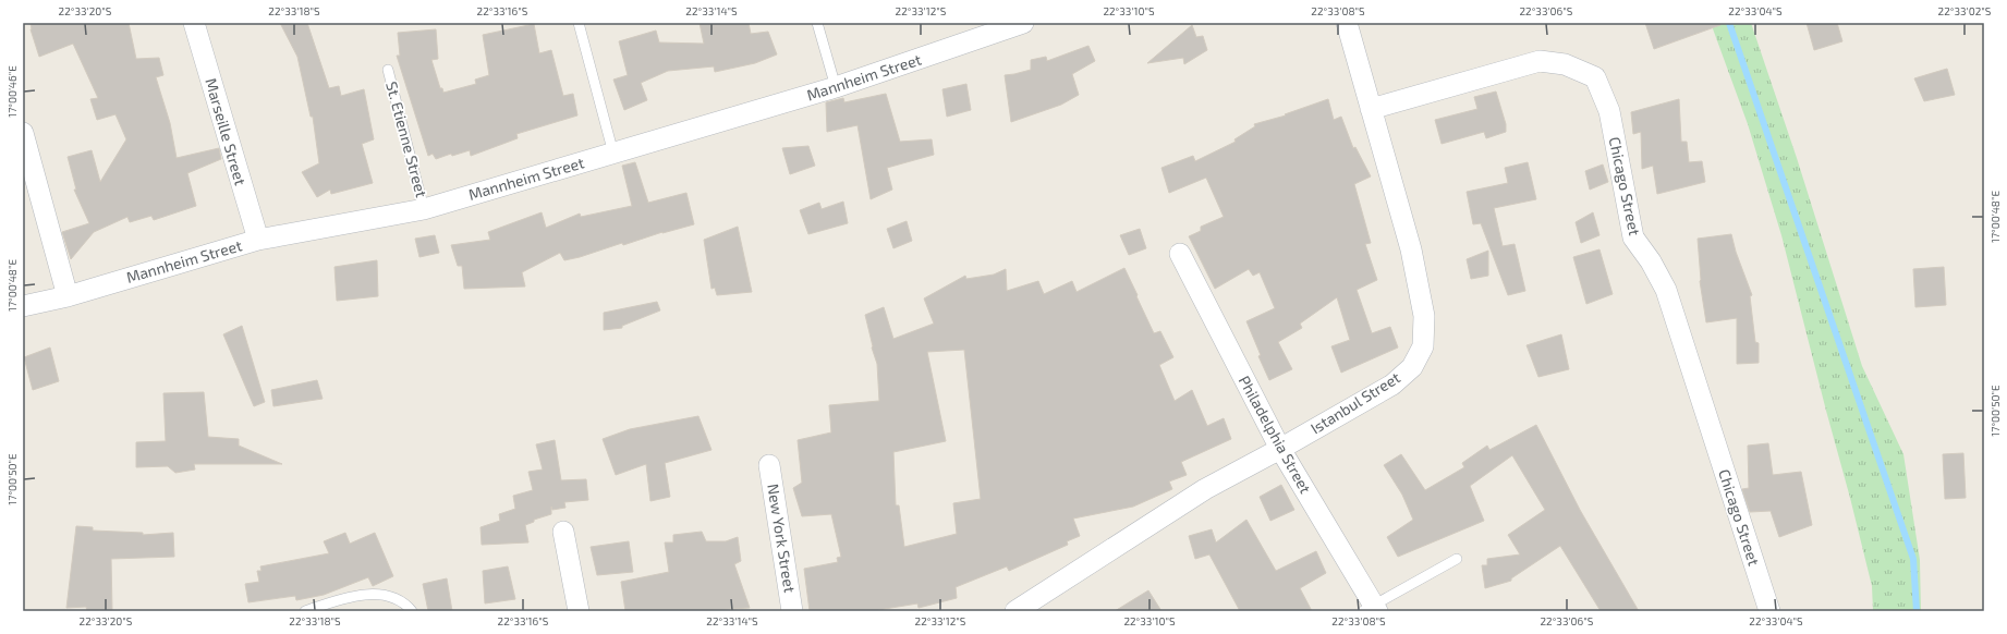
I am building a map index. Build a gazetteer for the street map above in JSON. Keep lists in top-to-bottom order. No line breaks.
{"streets":{"street":["Mannheim Street","Marseille Street","Chicago Street","Istanbul Street","Philadelphia Street","New York Street"],"lane":["St. Etienne Street"]},"crossings":[["Mannheim Street","Marseille Street"],["Mannheim Street","St. Etienne Street"],["Chicago Street","Istanbul Street"],["Istanbul Street","Philadelphia Street"]],"coordinates":["22°33'20\"S","22°33'18\"S","22°33'16\"S","22°33'14\"S","22°33'12\"S","22°33'10\"S","22°33'08\"S","22°33'06\"S","22°33'04\"S","22°33'02\"S","17°00'46\"E","17°00'48\"E","17°00'50\"E"]}
